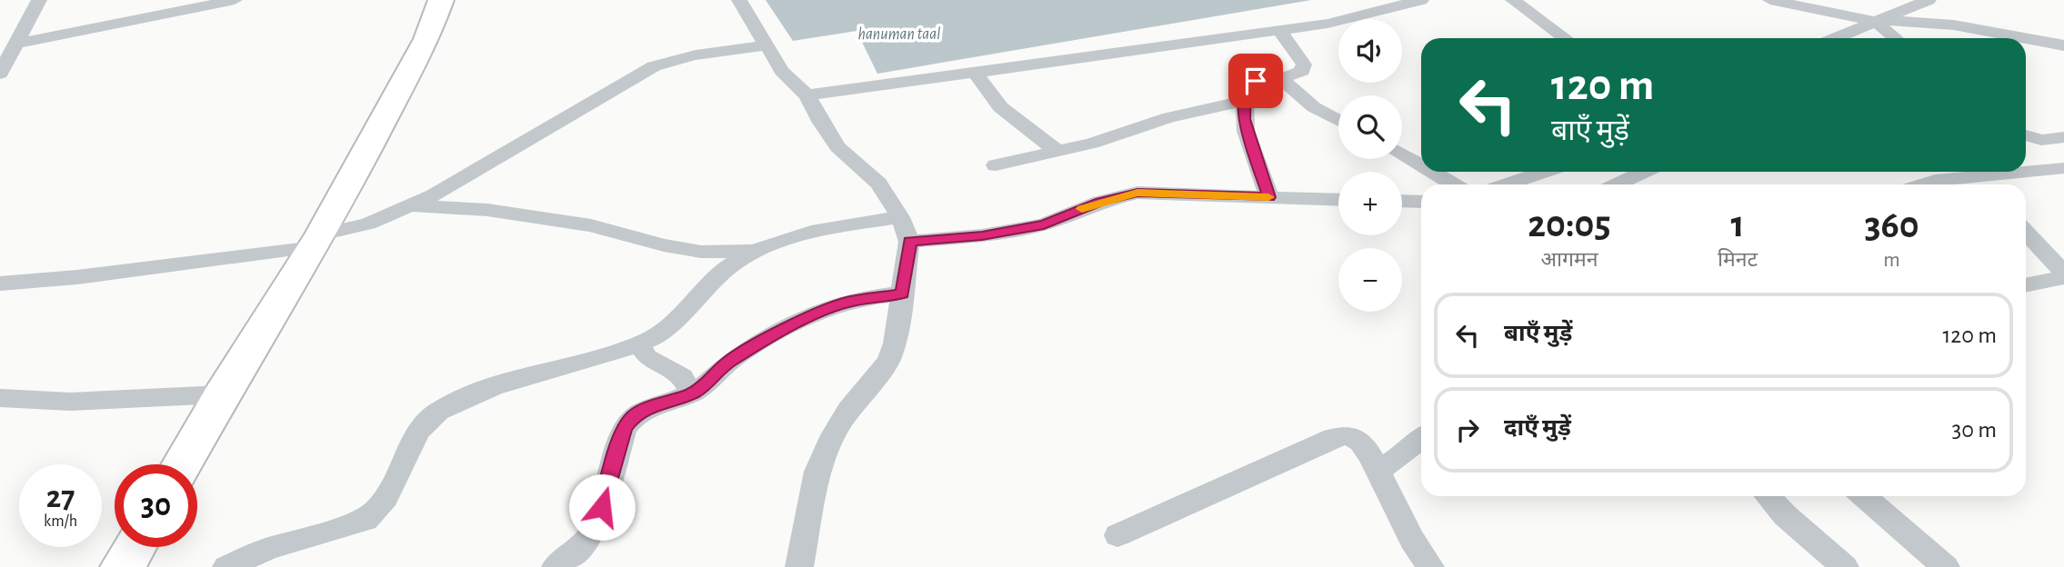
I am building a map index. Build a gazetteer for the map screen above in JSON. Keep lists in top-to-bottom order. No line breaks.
{"water":["hanuman taal"],"page":{"map_buttons":["+","−"],"turn":["120 m","बाएँ मुड़ें"],"eta":["20:05","आगमन","1","मिनट","360","m"],"list":[{"name":"बाएँ मुड़ें","value":"120 m"},{"name":"दाएँ मुड़ें","value":"30 m"}],"speed":"27 km/h","limit":"30"}}
